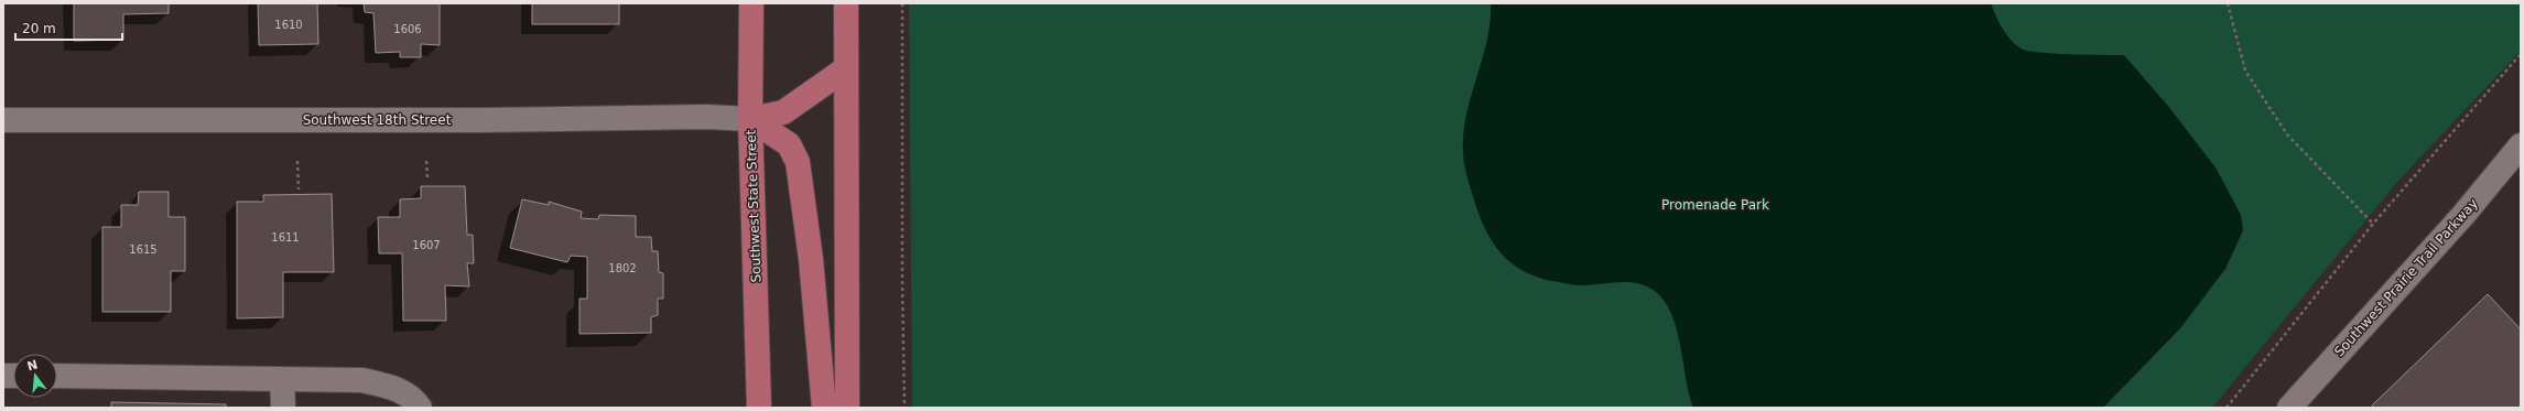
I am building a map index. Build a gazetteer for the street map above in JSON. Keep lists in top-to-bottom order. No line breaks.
{"streets":{"main road":["Southwest State Street"],"street":["Southwest 18th Street","Southwest Prairie Trail Parkway"]},"crossings":[["Southwest 18th Street","Southwest State Street"]],"parks":["Promenade Park"],"house_numbers":["1610","1606","1611","1607","1615","1802"],"scale_bar":"20 m","north":"top"}
